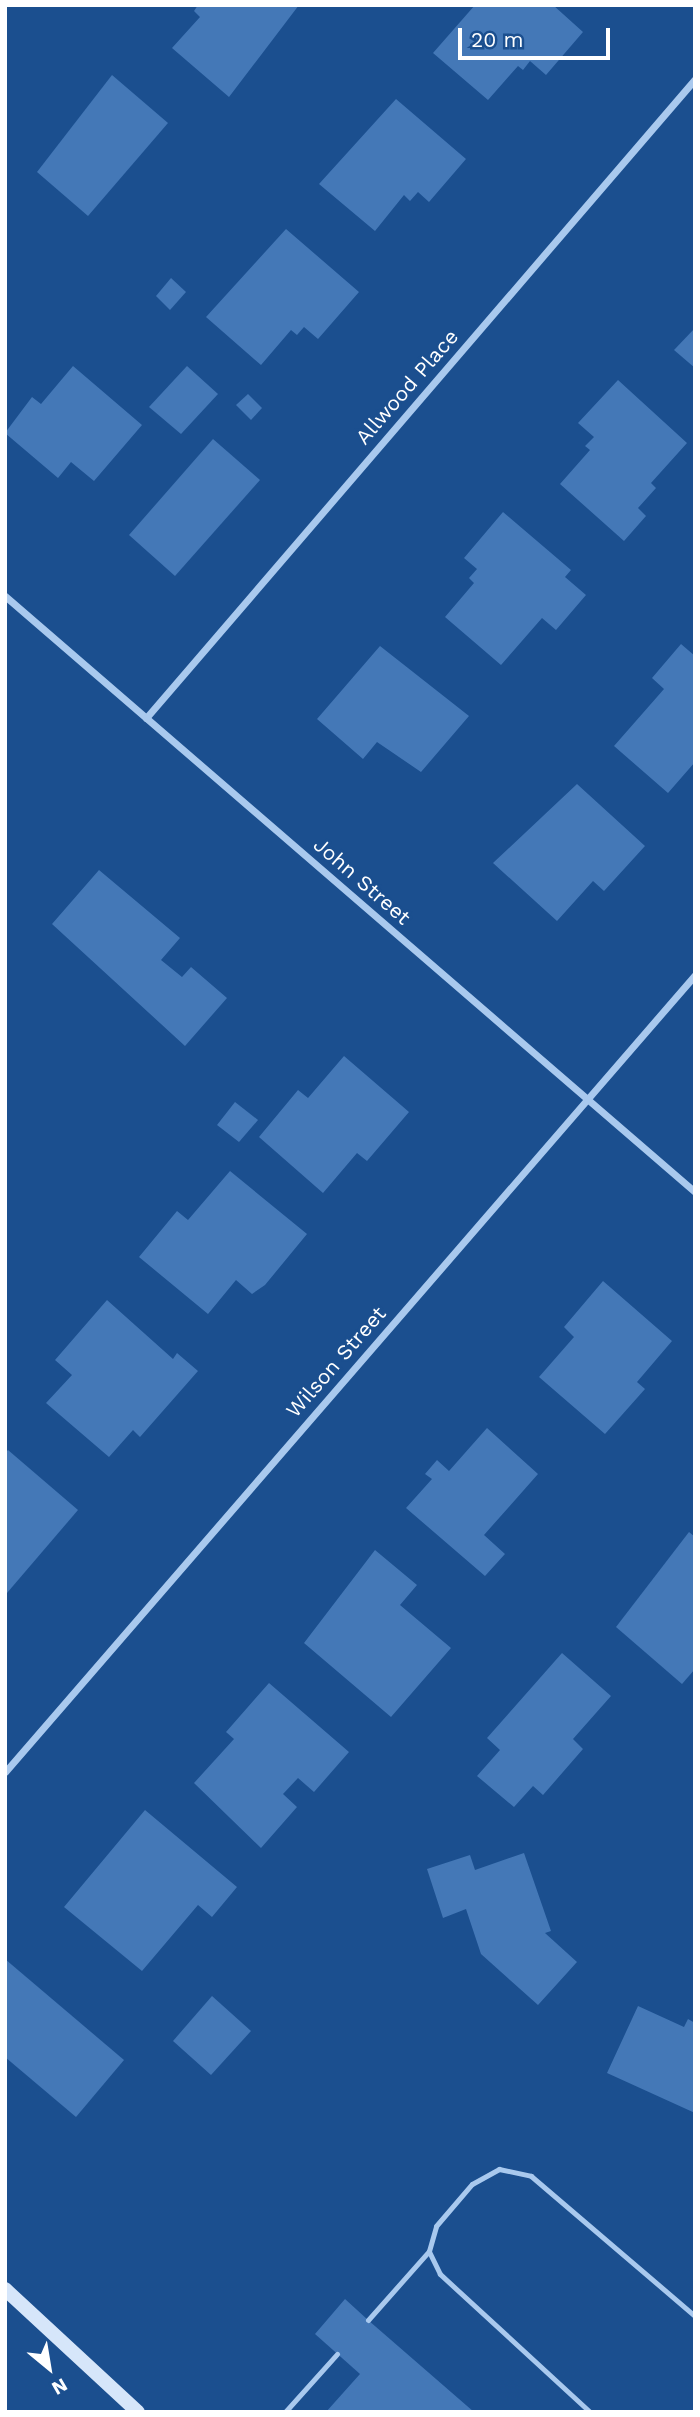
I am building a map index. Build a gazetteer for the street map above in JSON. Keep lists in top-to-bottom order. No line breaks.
{"streets":{"street":["Allwood Place","John Street","Wilson Street"]},"crossings":[["Allwood Place","John Street"],["John Street","Wilson Street"]],"scale_bar":"20 m","north":"bottom right"}
